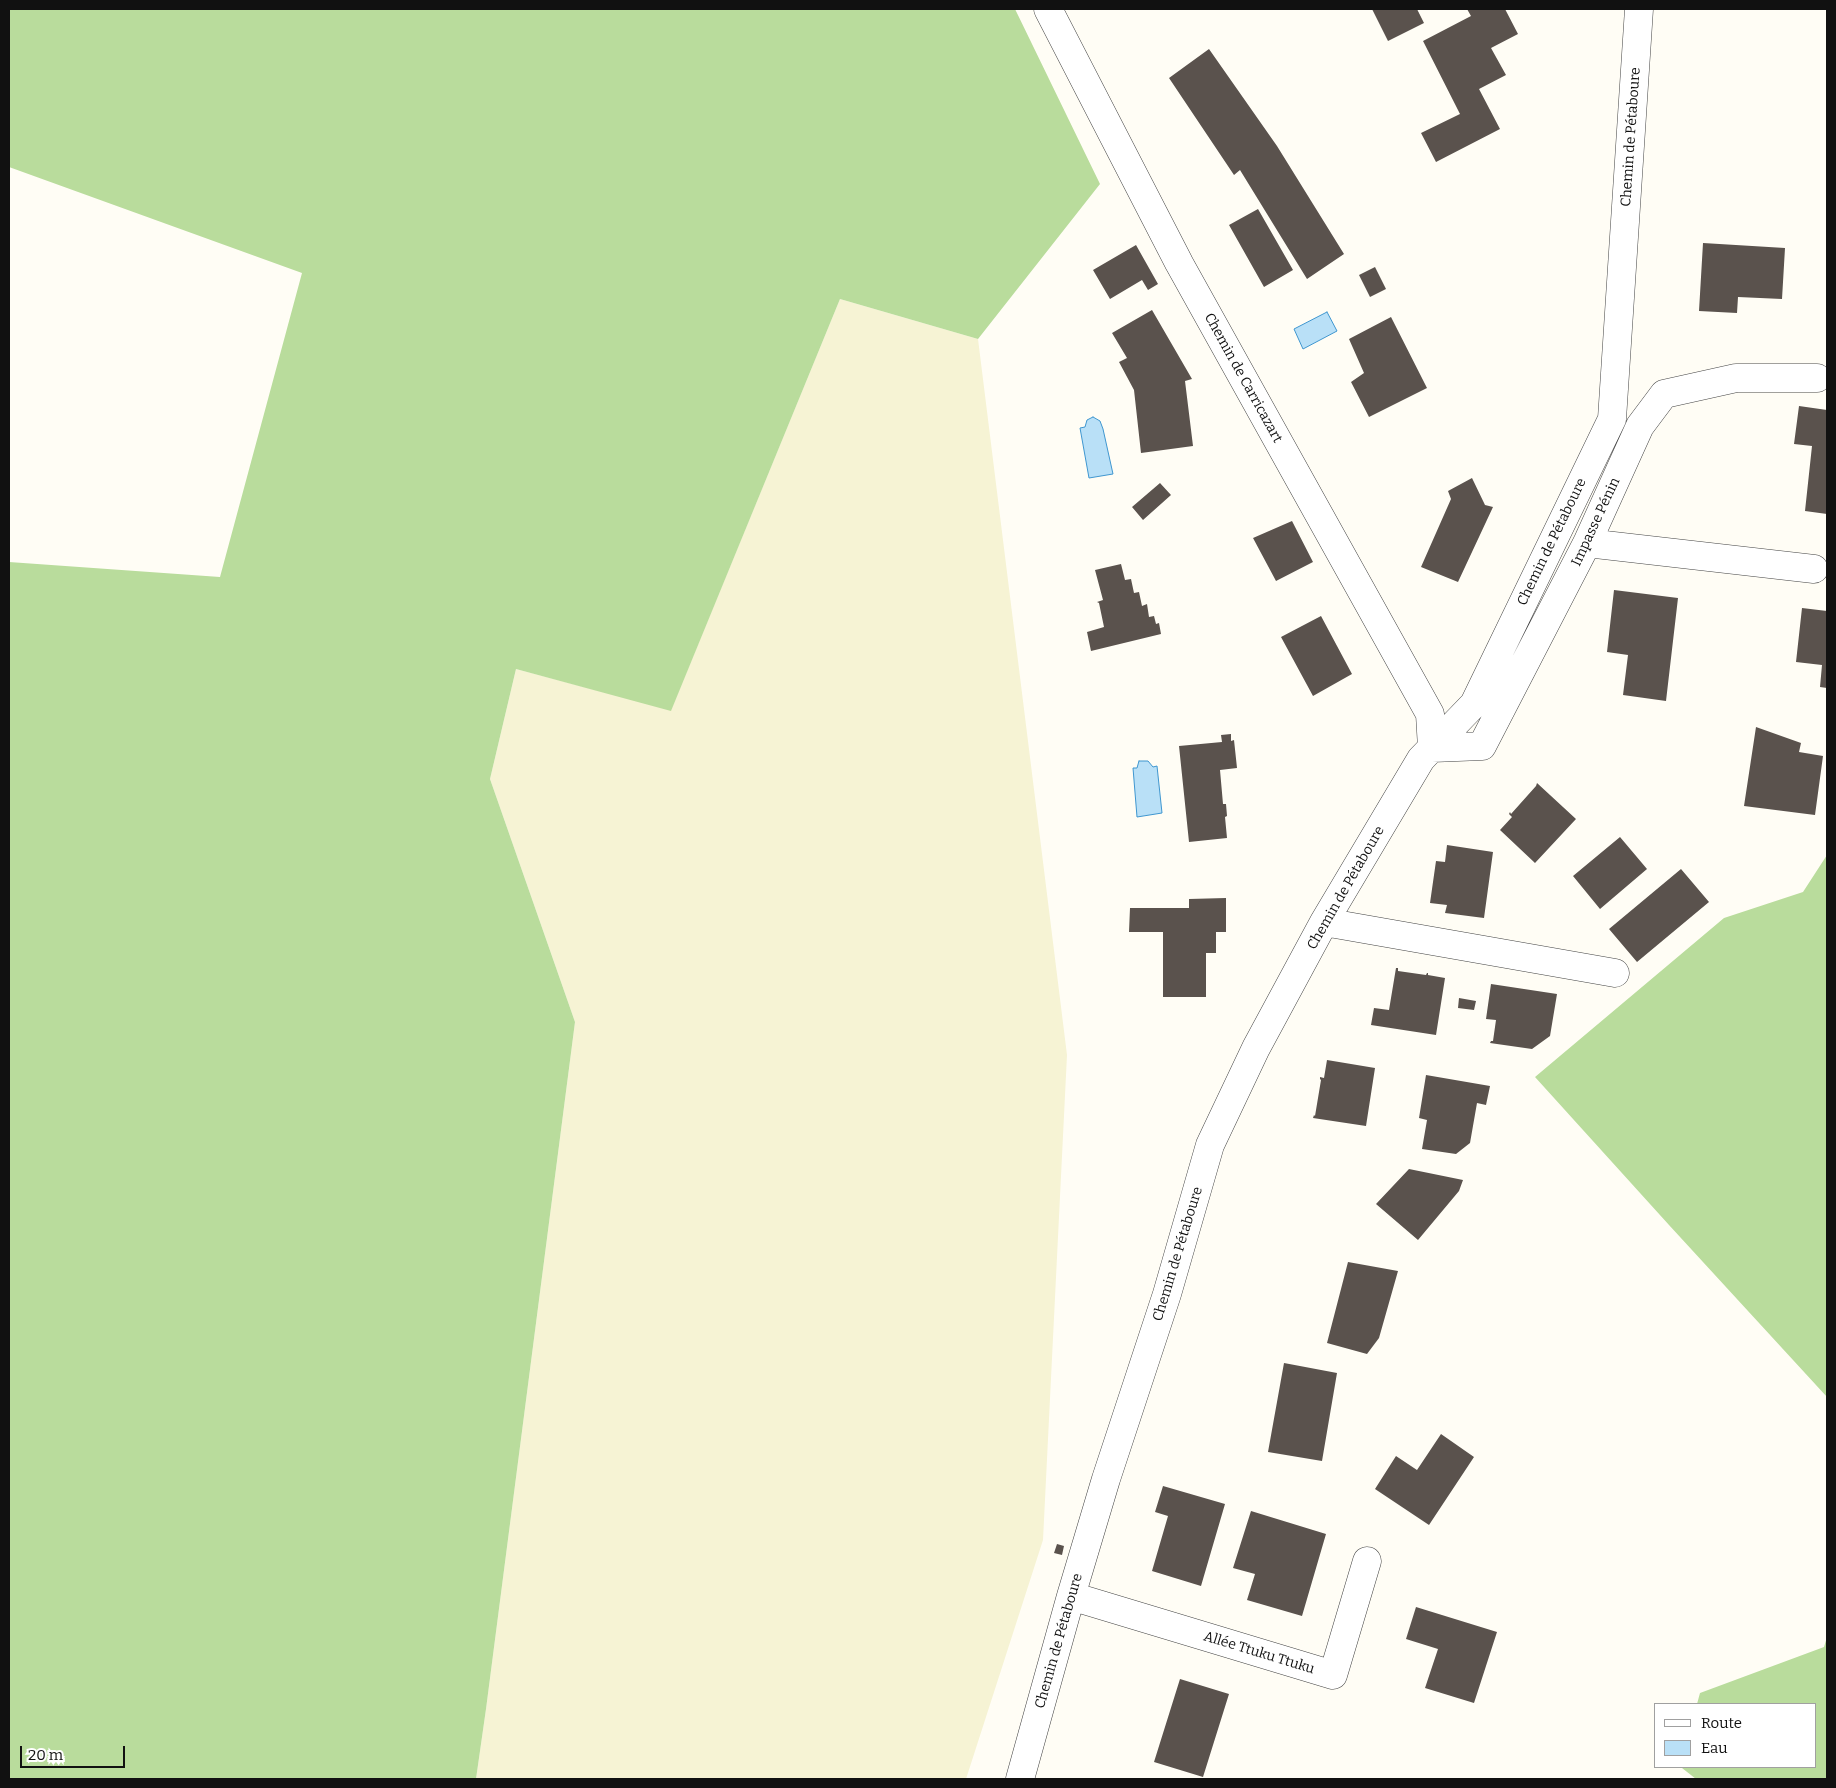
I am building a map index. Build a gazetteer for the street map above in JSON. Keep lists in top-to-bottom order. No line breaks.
{"streets":{"street":["Chemin de Pétaboure","Chemin de Carricazart","Impasse Pénin","Allée Ttuku Ttuku"]},"crossings":[["Chemin de Pétaboure","Chemin de Carricazart"],["Chemin de Pétaboure","Impasse Pénin"],["Chemin de Pétaboure","Allée Ttuku Ttuku"],["Chemin de Carricazart","Impasse Pénin"]],"legend":["Route","Eau"],"scale_bar":"20 m"}
